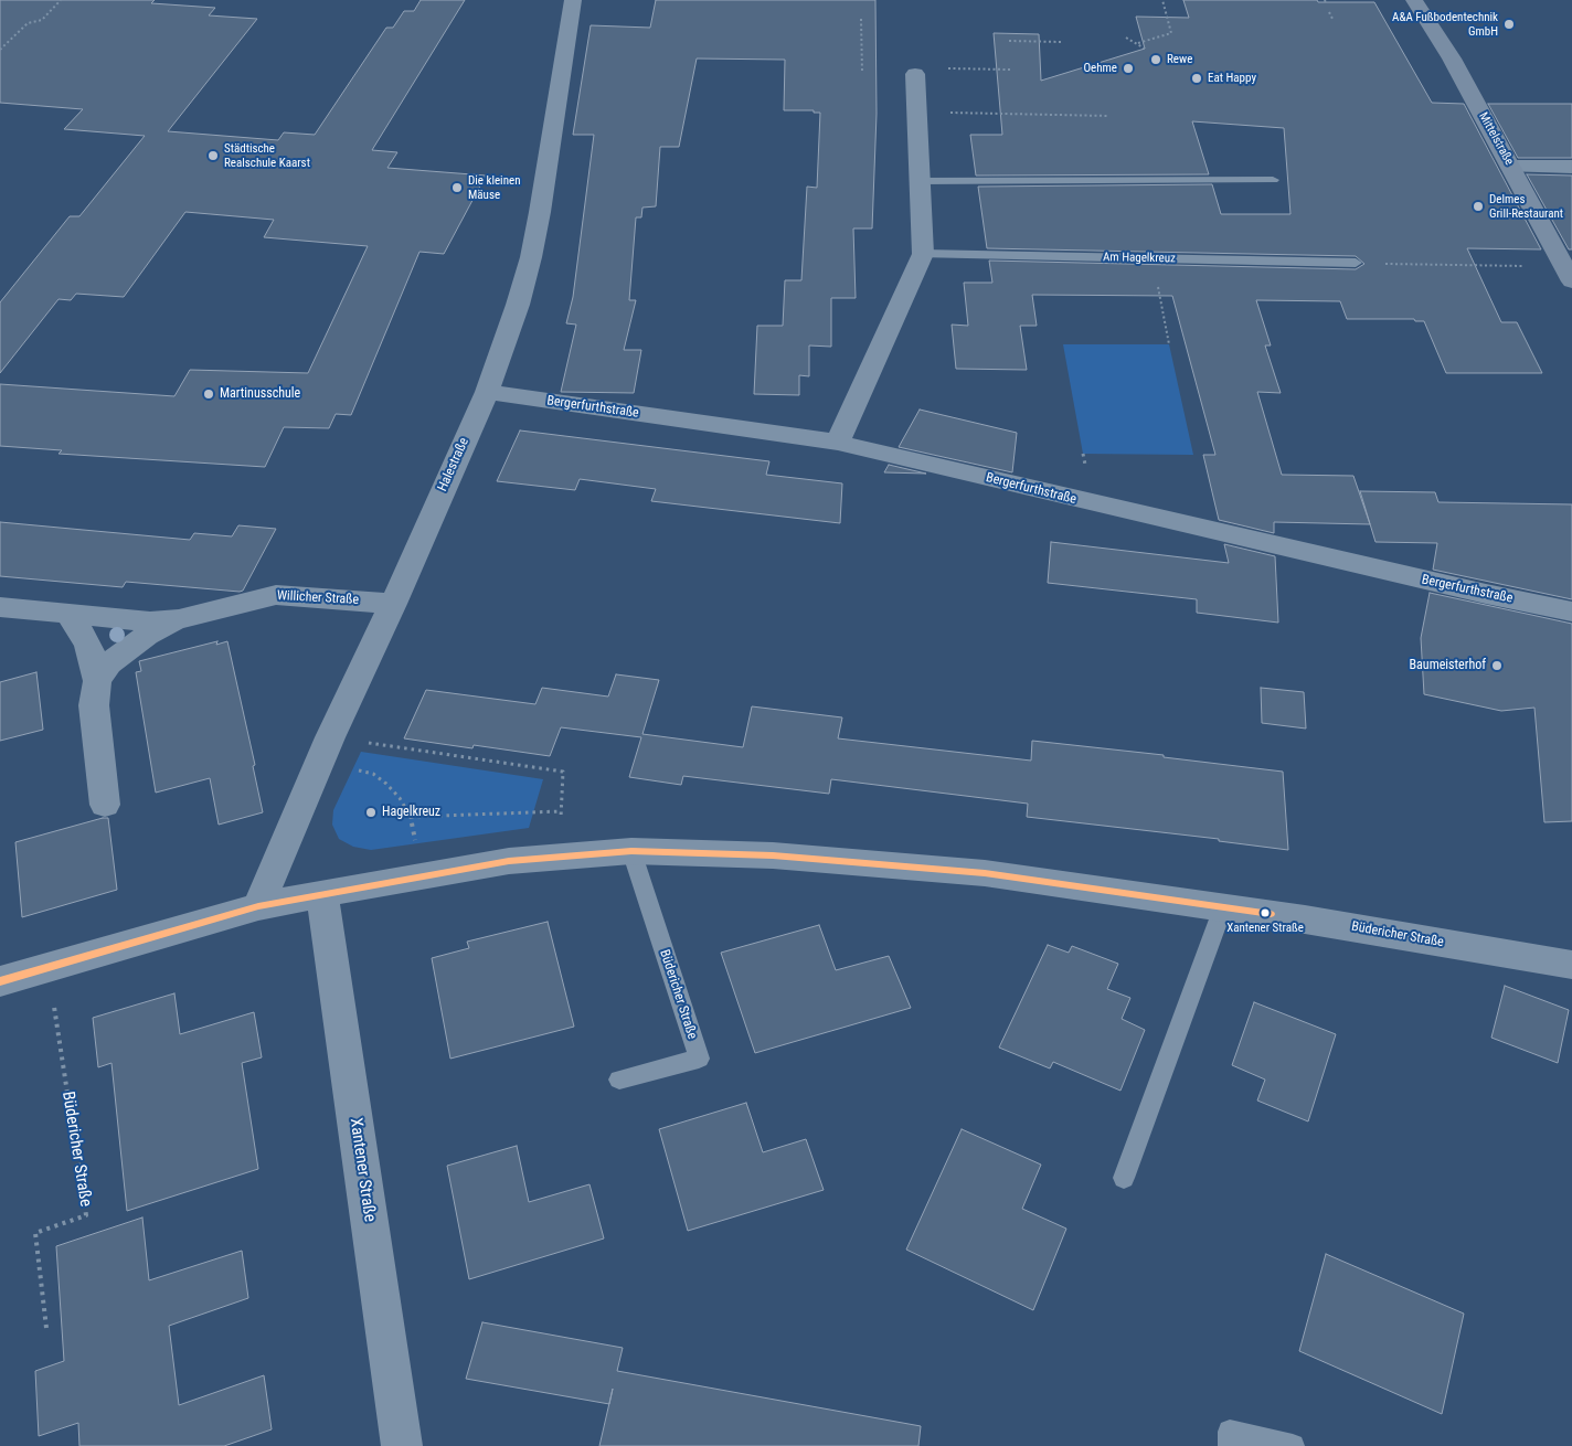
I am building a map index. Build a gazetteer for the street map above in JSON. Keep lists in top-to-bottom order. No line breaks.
{"streets":{"street":["Mittelstraße","Bergerfurthstraße","Halestraße","Willicher Straße","Büdericher Straße","Xantener Straße"],"lane":["Am Hagelkreuz"]},"crossings":[["Bergerfurthstraße","Halestraße"],["Halestraße","Willicher Straße"],["Halestraße","Büdericher Straße"],["Büdericher Straße","Xantener Straße"]],"places":["A&A Fußbodentechnik GmbH","Rewe","Oehme","Eat Happy","Städtische Realschule Kaarst","Die kleinen Mäuse","Delmes Grill-Restaurant","Martinusschule","Baumeisterhof","Hagelkreuz","Xantener Straße"]}
